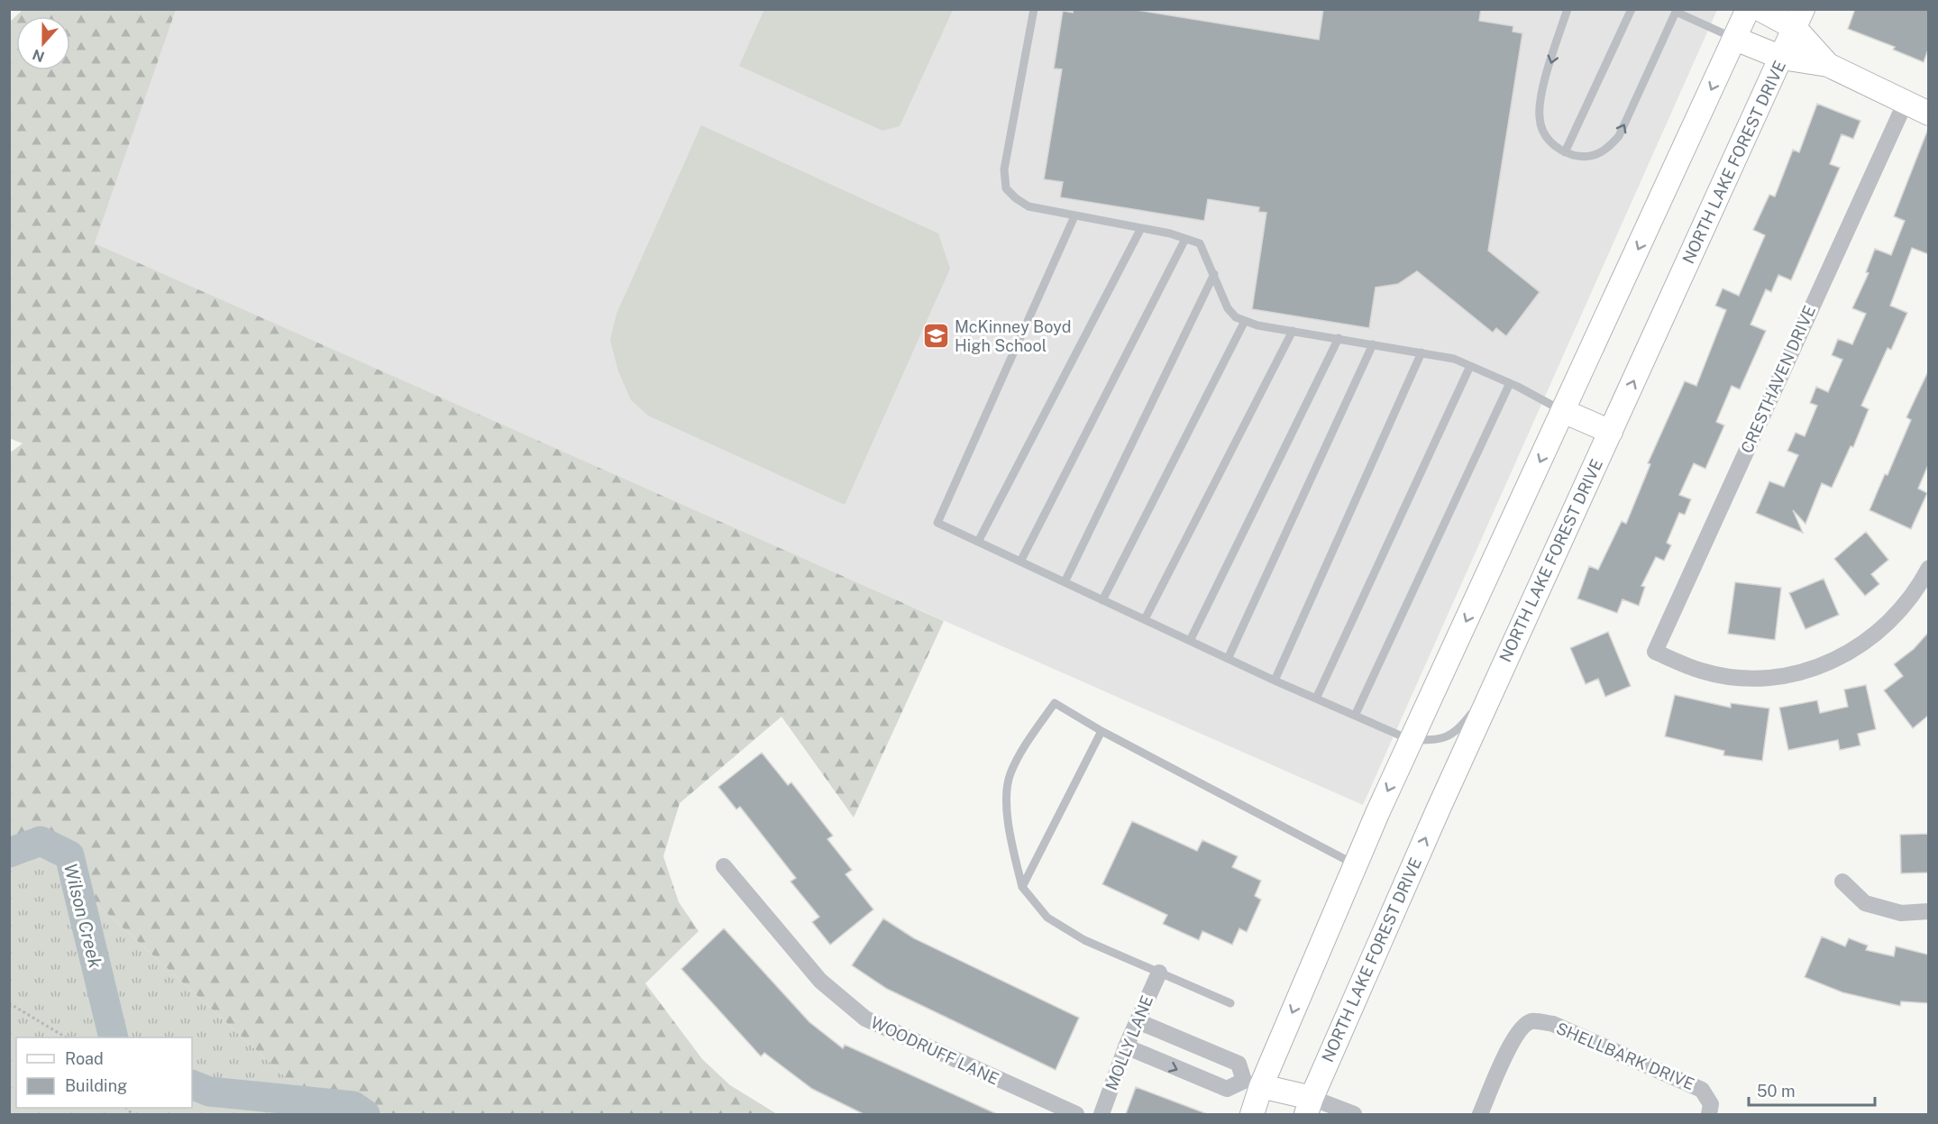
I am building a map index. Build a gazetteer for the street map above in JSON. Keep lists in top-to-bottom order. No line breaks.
{"streets":{"main road":["NORTH LAKE FOREST DRIVE"],"street":["CRESTHAVEN DRIVE","MOLLY LANE","WOODRUFF LANE","SHELLBARK DRIVE"]},"water":["Wilson Creek"],"places":{"school or university":["McKinney Boyd High School"]},"legend":["Road","Building"],"scale_bar":"50 m","north":"bottom"}
